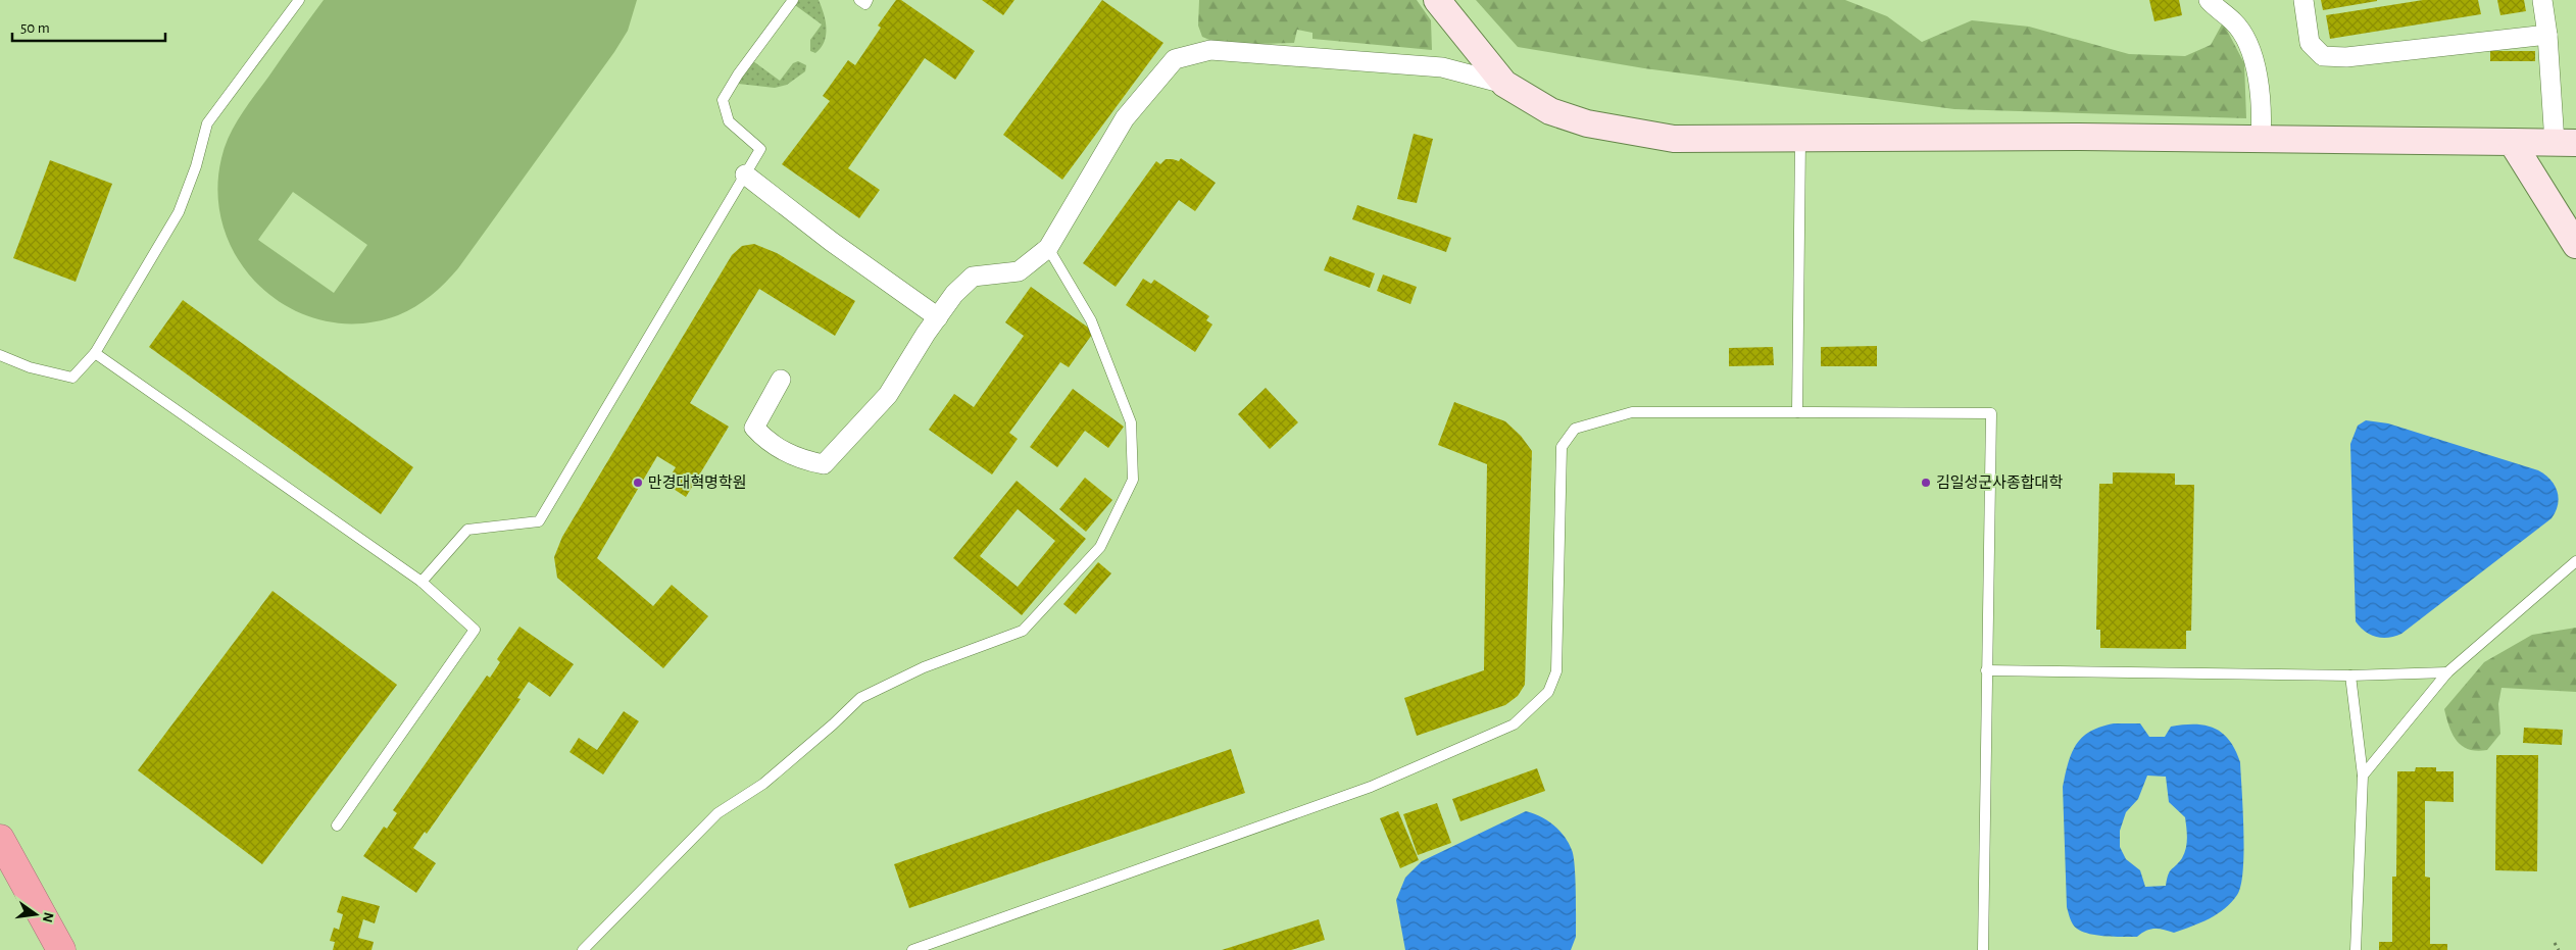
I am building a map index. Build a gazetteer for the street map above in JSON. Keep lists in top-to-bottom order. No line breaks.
{"places":["만경대혁명학원","김일성군사종합대학"],"scale_bar":"50 m","north":"right"}
